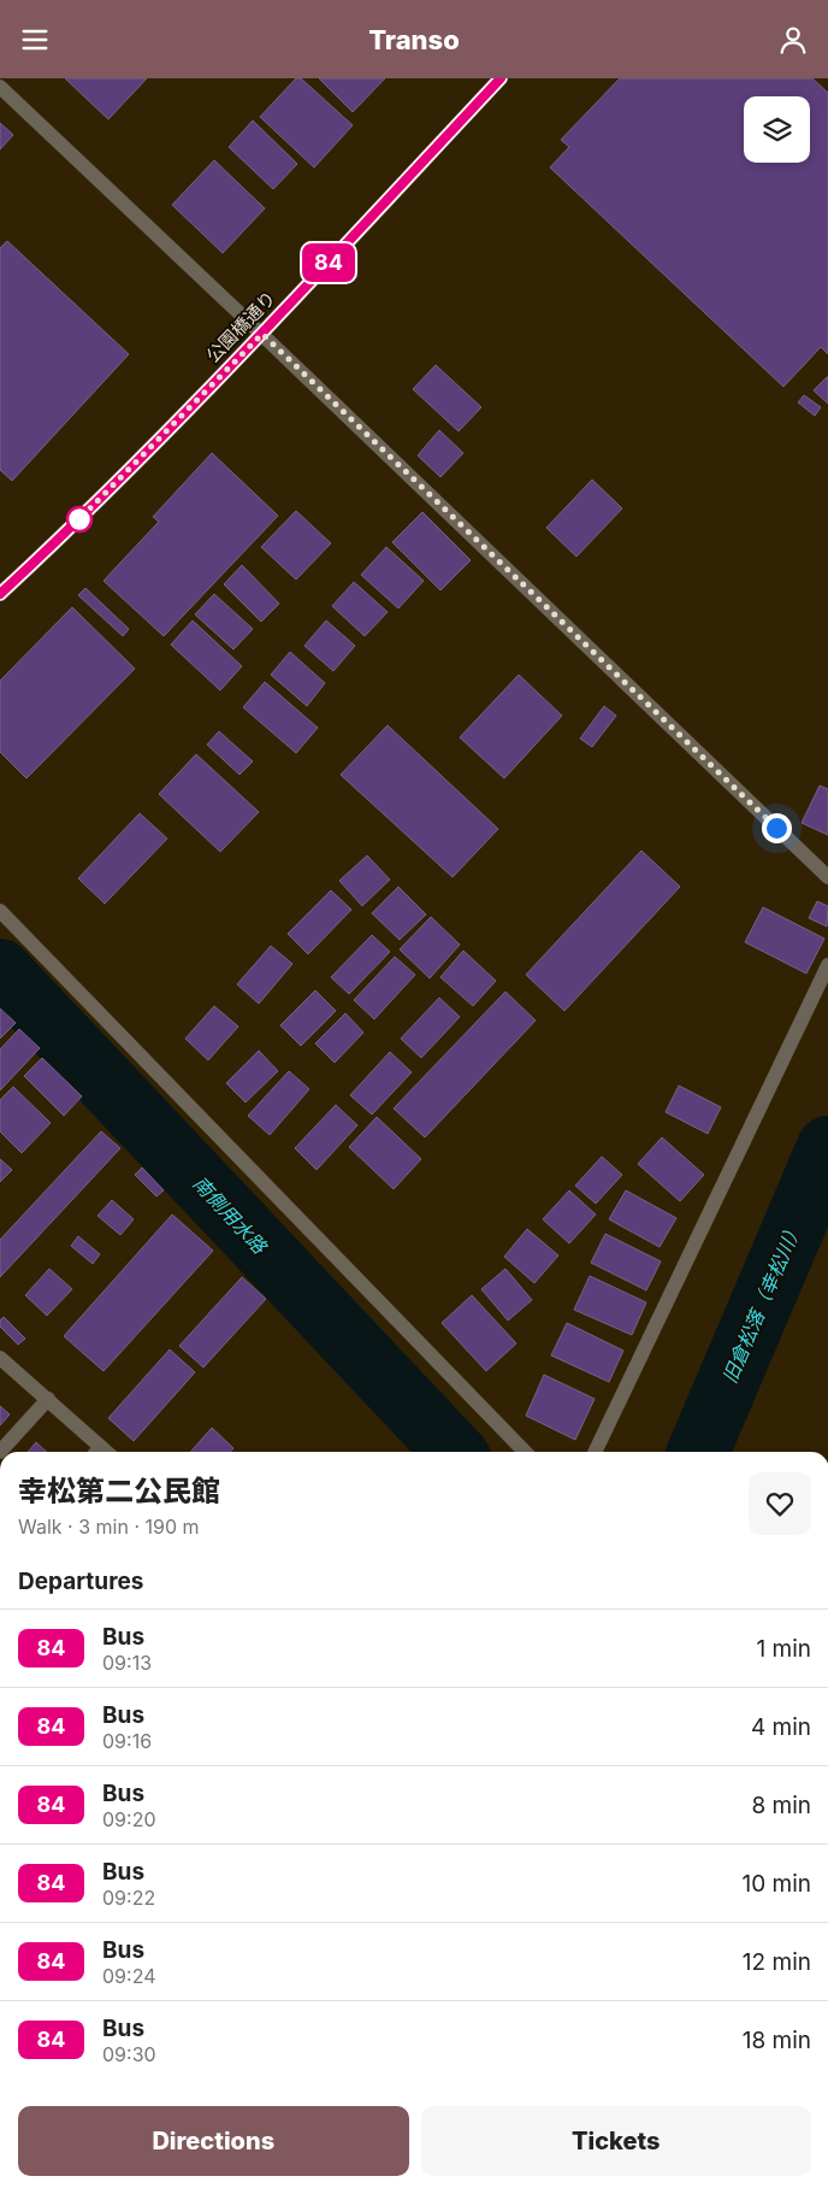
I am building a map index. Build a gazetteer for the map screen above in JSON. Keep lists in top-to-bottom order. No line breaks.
{"streets":{"main road":["公園橋通り"]},"water":["南側用水路","旧倉松落（幸松川）"],"lines":["bus line 84"],"page":{"header":"Transo","on_map":"84","heading":[["幸松第二公民館","Walk · 3 min · 190 m"],"Departures"],"list":[{"mark":"84","name":"Bus","note":"09:13","value":"1 min"},{"mark":"84","name":"Bus","note":"09:16","value":"4 min"},{"mark":"84","name":"Bus","note":"09:20","value":"8 min"},{"mark":"84","name":"Bus","note":"09:22","value":"10 min"},{"mark":"84","name":"Bus","note":"09:24","value":"12 min"},{"mark":"84","name":"Bus","note":"09:30","value":"18 min"}],"buttons":["Directions","Tickets"]}}
